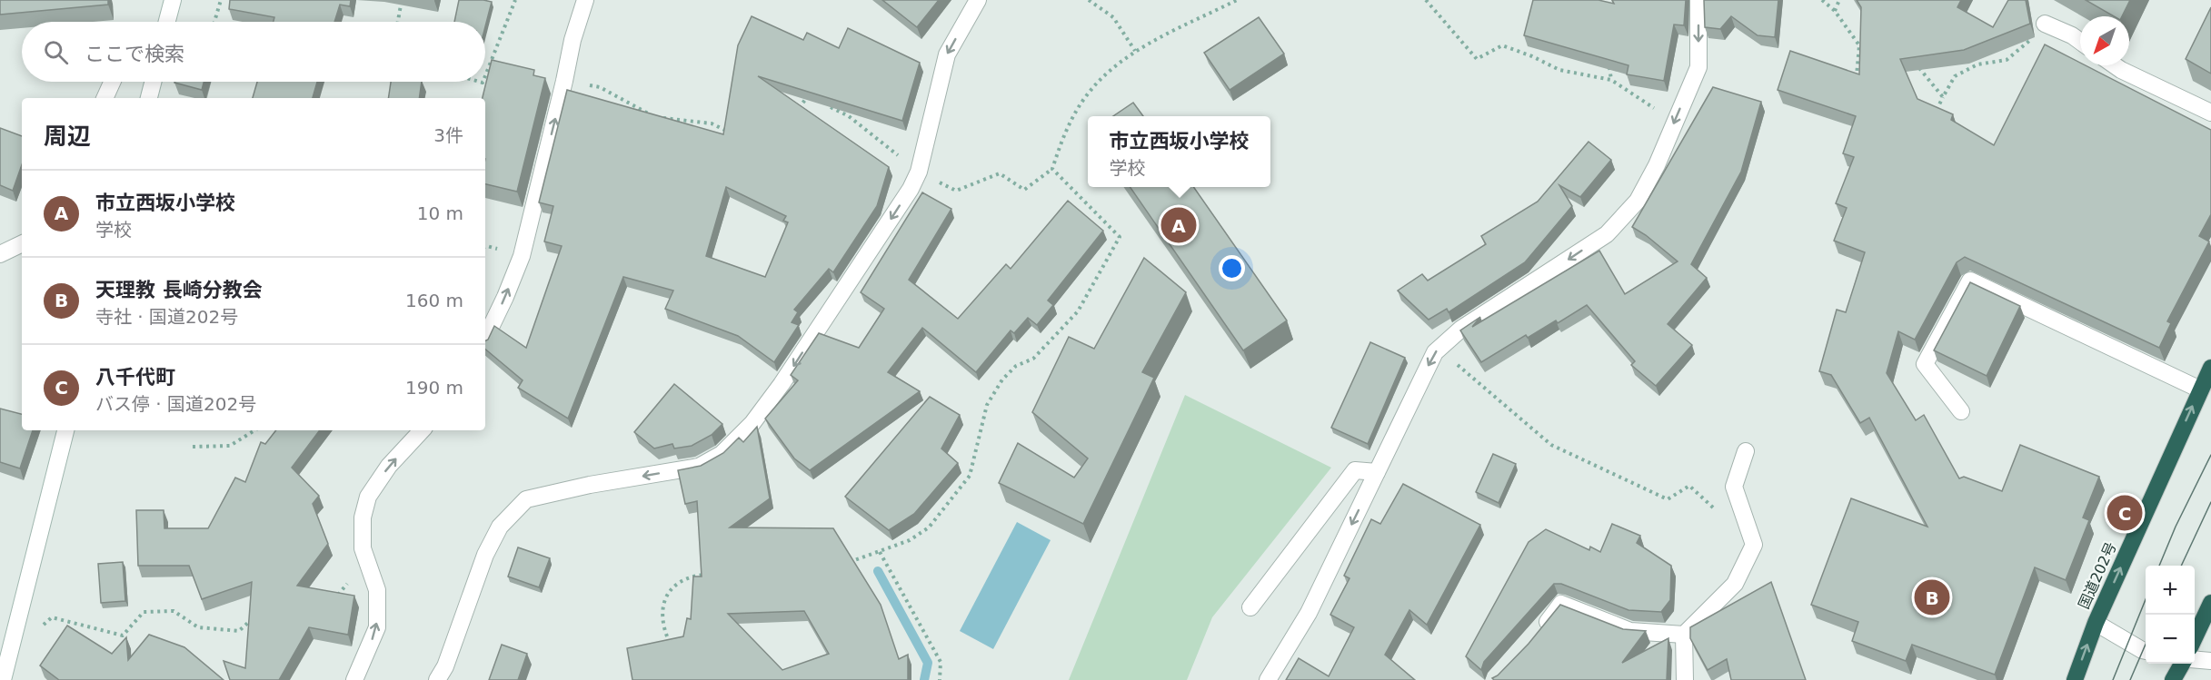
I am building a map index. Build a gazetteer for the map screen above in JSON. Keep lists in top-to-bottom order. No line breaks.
{"streets":{"highway":["国道202号"]},"one_way":["国道202号"],"north":"bottom left","page":{"search":"ここで検索","heading":["周辺","3件"],"popup":["市立西坂小学校","学校"],"list":[{"mark":"A","name":"市立西坂小学校","note":"学校","value":"10 m"},{"mark":"B","name":"天理教 長崎分教会","note":"寺社 · 国道202号","value":"160 m"},{"mark":"C","name":"八千代町","note":"バス停 · 国道202号","value":"190 m"}],"pins":["A","C","B"],"map_buttons":["+","−"]}}
